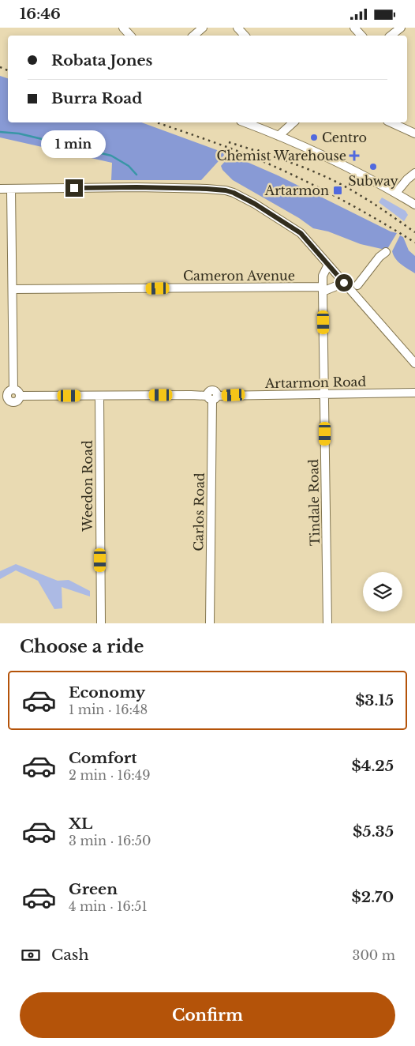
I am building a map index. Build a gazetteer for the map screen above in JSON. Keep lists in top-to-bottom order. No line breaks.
{"streets":{"street":["Cameron Avenue","Artarmon Road","Weedon Road","Tindale Road","Carlos Road"]},"crossings":[["Cameron Avenue","Tindale Road"],["Artarmon Road","Weedon Road"],["Artarmon Road","Tindale Road"],["Artarmon Road","Carlos Road"]],"places":{"other":["Centro","Subway"],"health":["Chemist Warehouse"],"transit":["Artarmon"]},"page":{"status":"16:46","banner":["Robata Jones","Burra Road"],"bubble":"1 min","heading":"Choose a ride","list":[{"name":"Economy","note":"1 min · 16:48","value":"$3.15"},{"name":"Comfort","note":"2 min · 16:49","value":"$4.25"},{"name":"XL","note":"3 min · 16:50","value":"$5.35"},{"name":"Green","note":"4 min · 16:51","value":"$2.70"}],"pay":["Cash","300 m"],"buttons":"Confirm"}}
